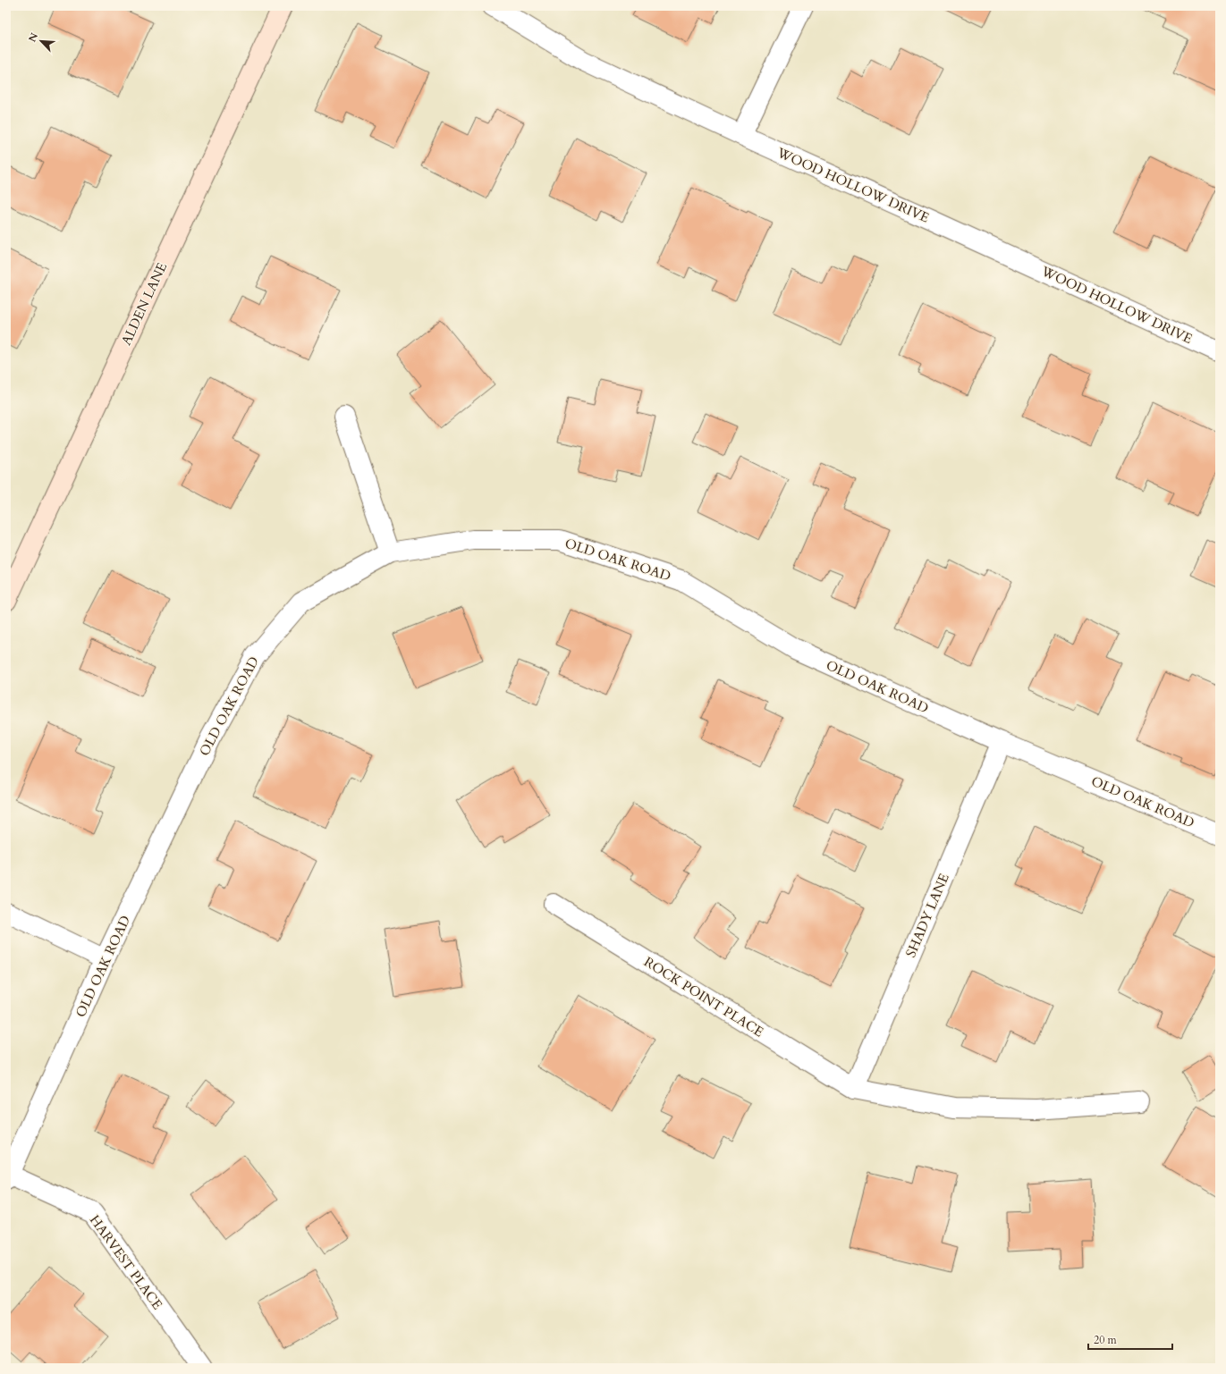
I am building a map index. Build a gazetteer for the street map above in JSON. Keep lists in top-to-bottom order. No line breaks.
{"streets":{"street":["WOOD HOLLOW DRIVE","ALDEN LANE","OLD OAK ROAD","SHADY LANE","ROCK POINT PLACE","HARVEST PLACE"]},"crossings":[["OLD OAK ROAD","SHADY LANE"],["OLD OAK ROAD","HARVEST PLACE"],["SHADY LANE","ROCK POINT PLACE"]],"scale_bar":"20 m","north":"top left"}
